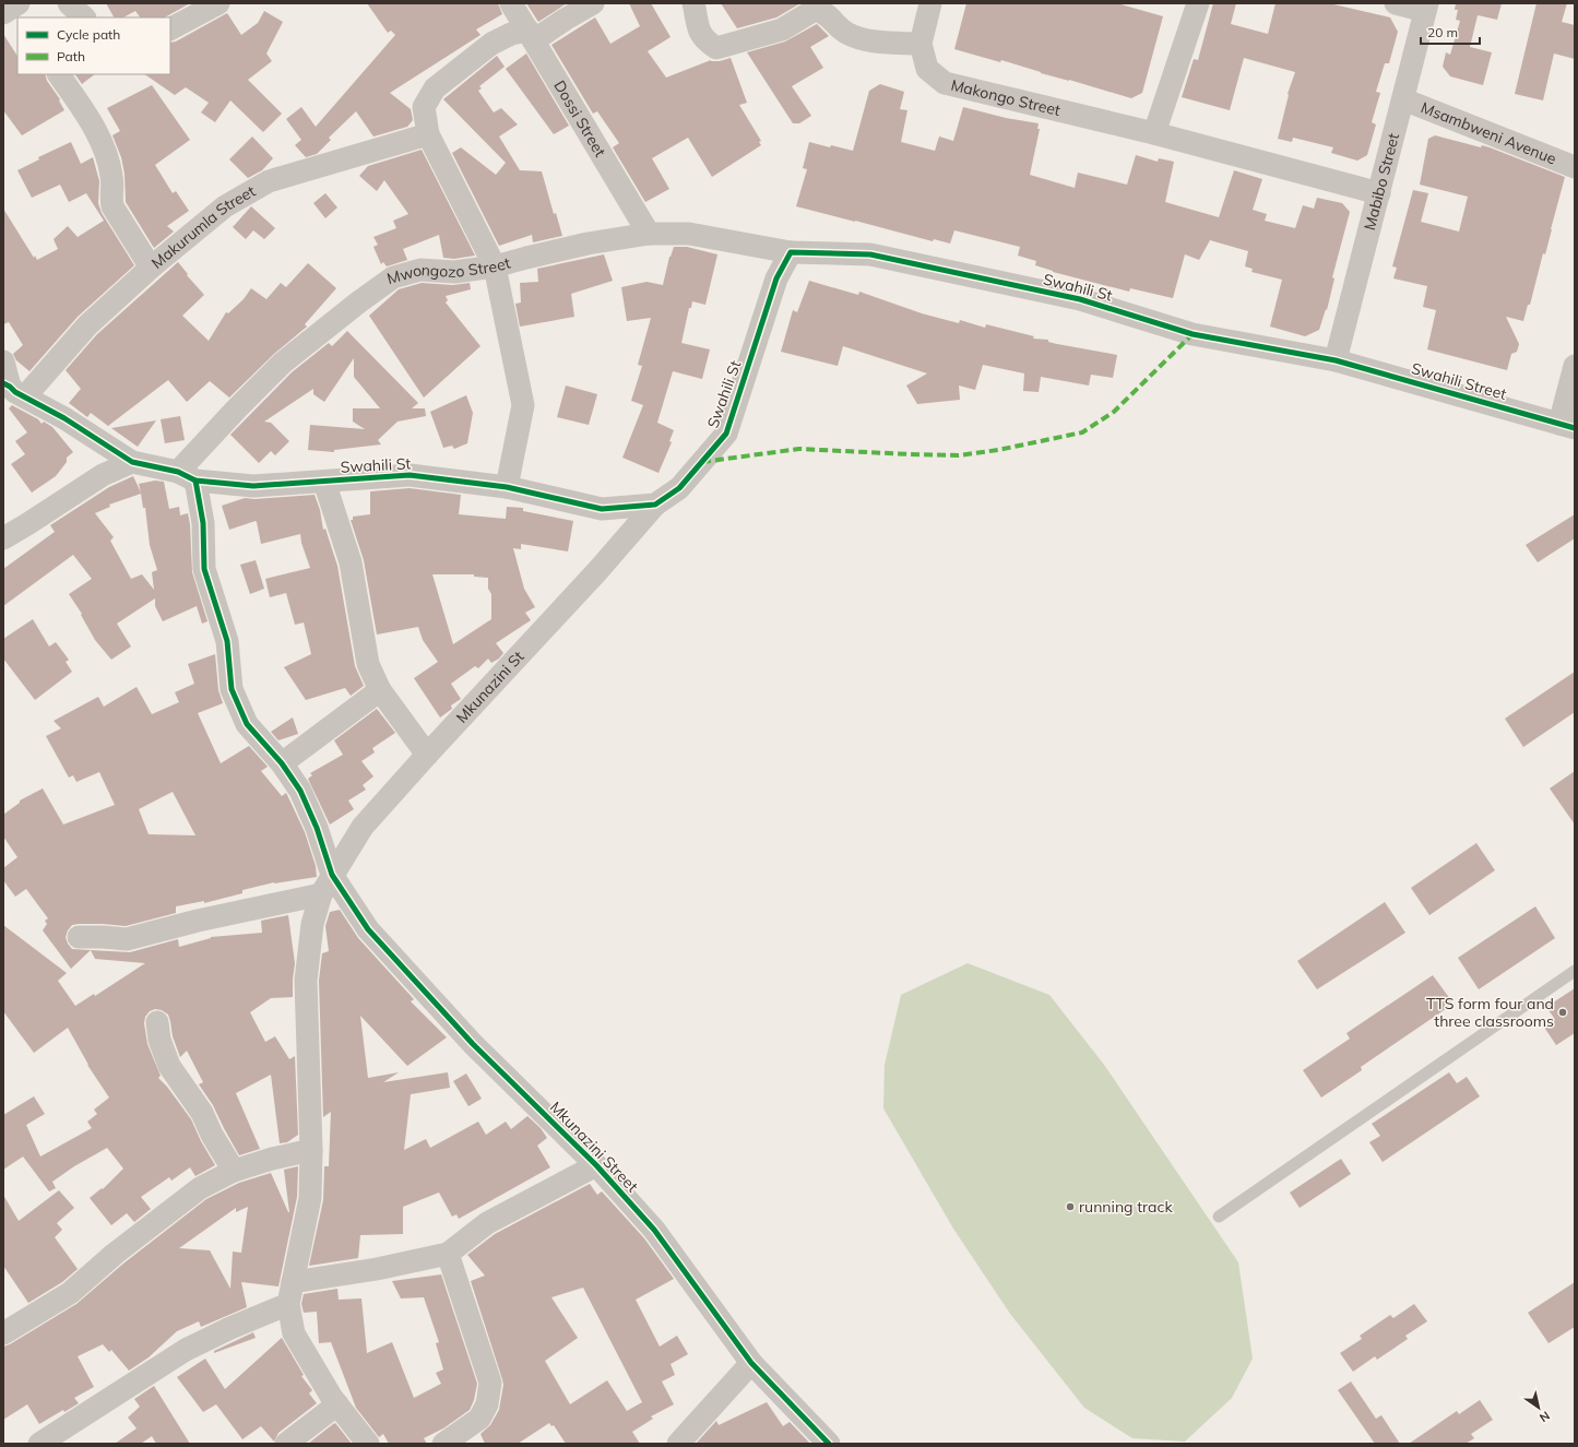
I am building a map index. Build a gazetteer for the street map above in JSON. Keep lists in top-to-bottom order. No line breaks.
{"streets":{"street":["Makongo Street","Dossi Street","Msambweni Avenue","Mabibo Street","Makurumla Street","Mwongozo Street","Swahili St","Swahili Street","Mkunazini St","Mkunazini Street"]},"crossings":[["Makongo Street","Mabibo Street"],["Dossi Street","Mwongozo Street"],["Msambweni Avenue","Mabibo Street"],["Mabibo Street","Swahili St"],["Mabibo Street","Swahili Street"],["Makurumla Street","Swahili St"],["Mwongozo Street","Swahili St"],["Mwongozo Street","Mkunazini Street"],["Swahili St","Swahili Street"],["Swahili St","Mkunazini St"],["Swahili St","Mkunazini Street"],["Mkunazini St","Mkunazini Street"]],"places":["TTS form four and three classrooms","running track"],"legend":["Cycle path","Path"],"scale_bar":"20 m","north":"bottom right"}
